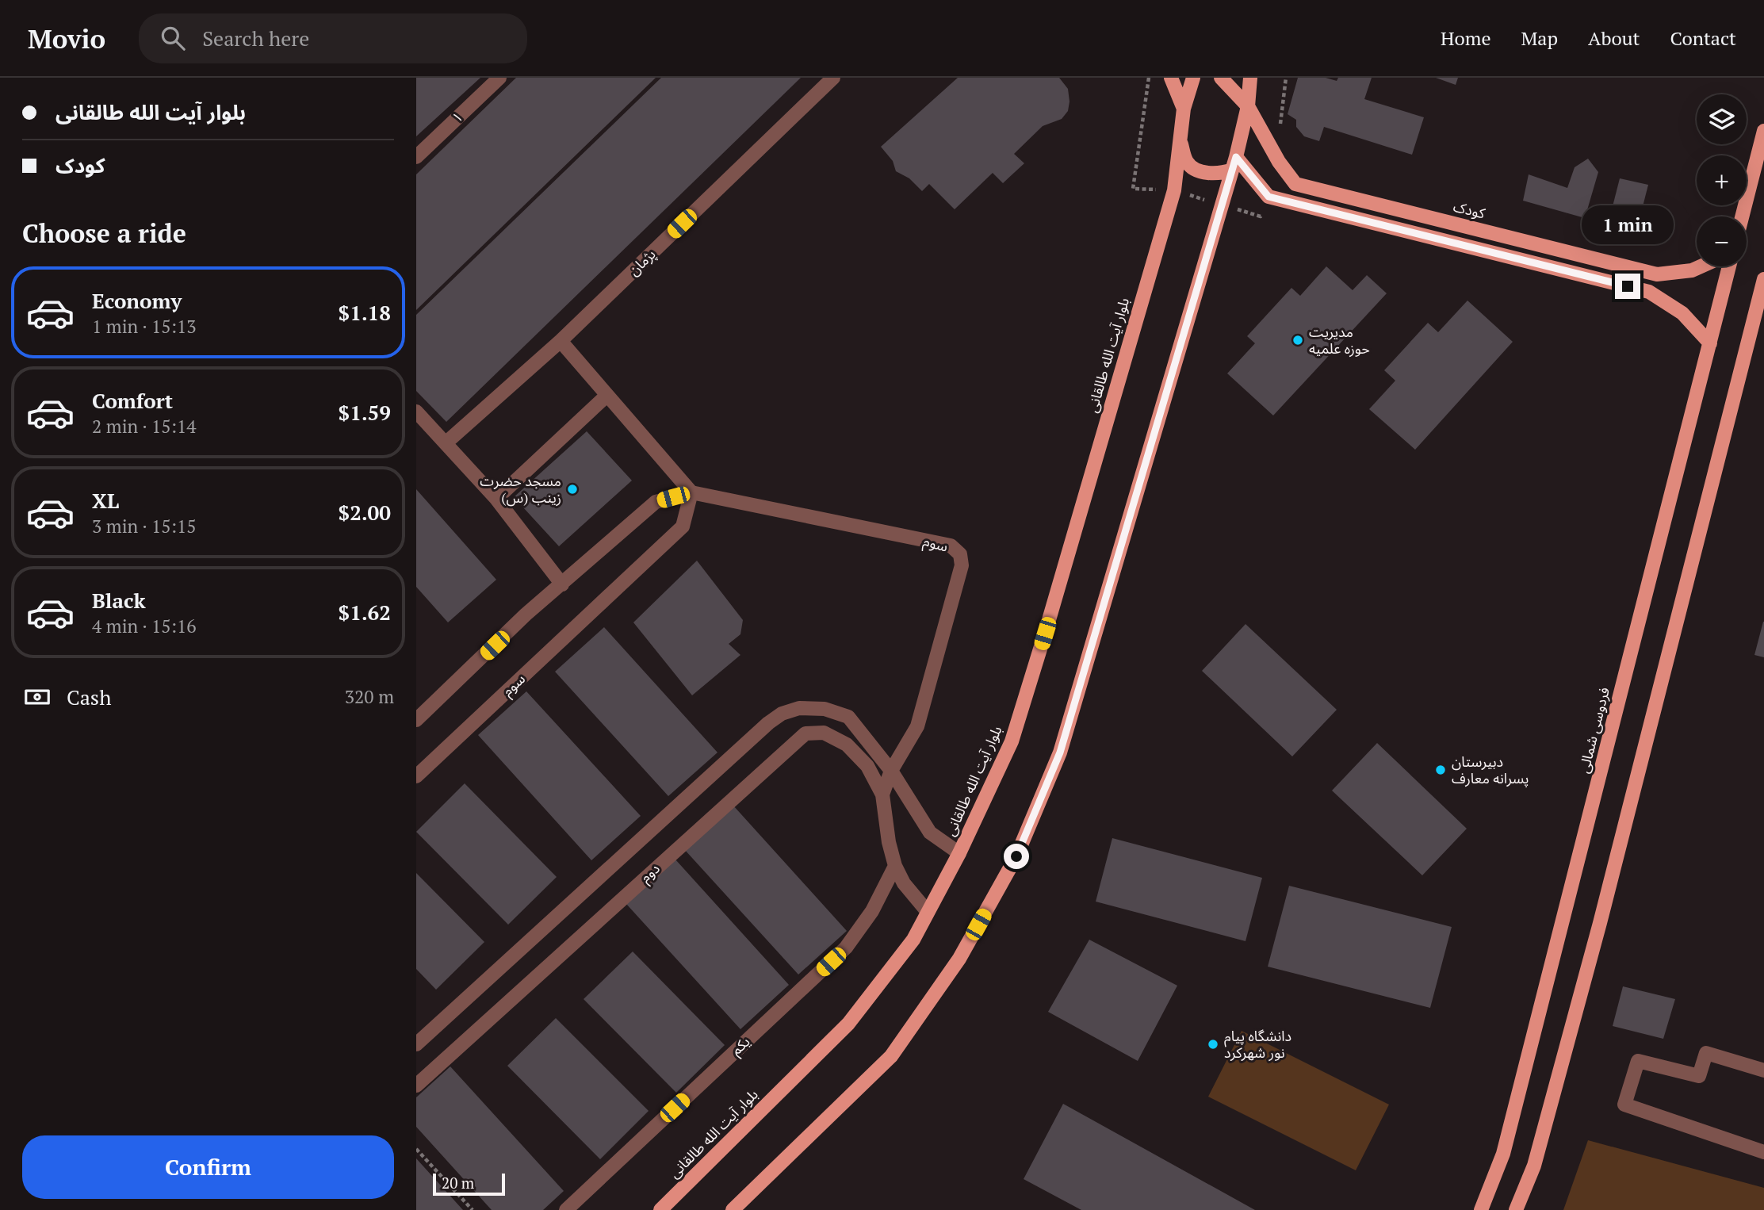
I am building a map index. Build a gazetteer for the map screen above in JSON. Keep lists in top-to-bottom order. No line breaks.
{"streets":{"main road":["کودک","بلوار آیت الله طالقانی","فردوسی شمالی"],"street":["۱","پژمان","سوم","دوم","یکم"]},"places":["مدیریت حوزه علمیه","مسجد حضرت زینب (س)","دبیرستان پسرانه معارف","دانشگاه پیام نور شهرکرد"],"scale_bar":"20 m","page":{"header":"Movio","search":"Search here","nav":["Home","Map","About","Contact"],"banner":["بلوار آیت الله طالقانی","کودک"],"map_buttons":["+","−"],"heading":"Choose a ride","bubble":"1 min","list":[{"name":"Economy","note":"1 min · 15:13","value":"$1.18"},{"name":"Comfort","note":"2 min · 15:14","value":"$1.59"},{"name":"XL","note":"3 min · 15:15","value":"$2.00"},{"name":"Black","note":"4 min · 15:16","value":"$1.62"}],"pay":["Cash","320 m"],"buttons":"Confirm","scale":"20 m"}}
